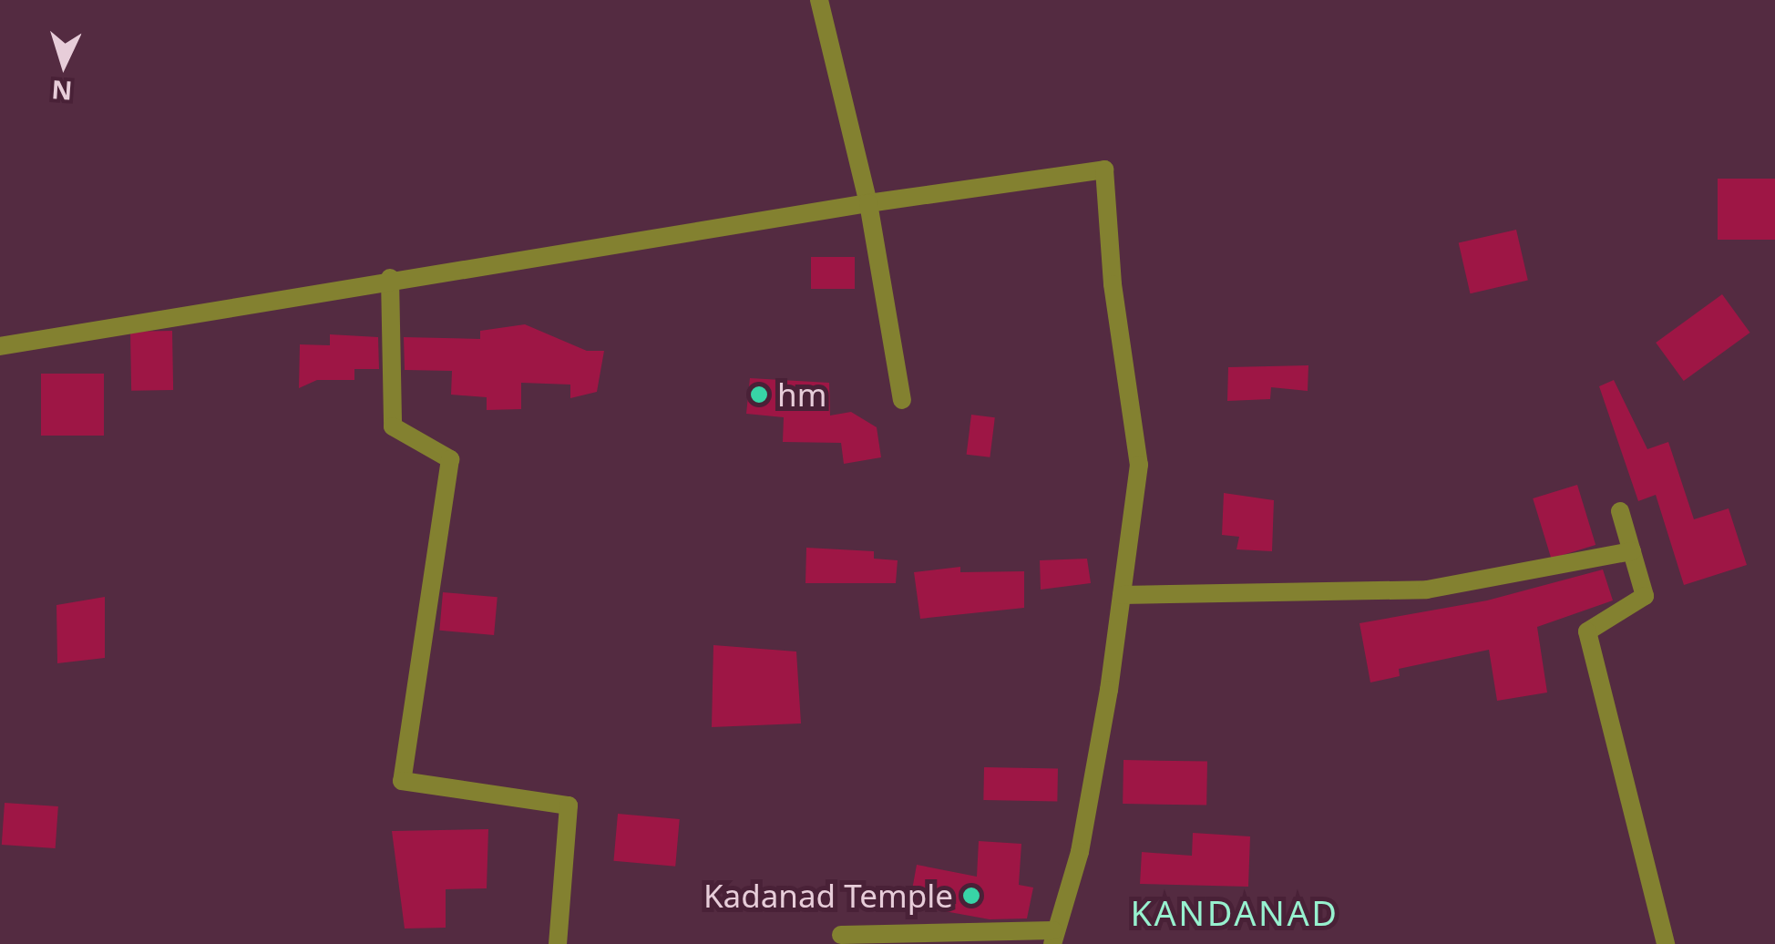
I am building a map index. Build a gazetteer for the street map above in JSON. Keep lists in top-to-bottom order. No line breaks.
{"districts":["KANDANAD"],"places":["hm","Kadanad Temple"],"north":"bottom"}
